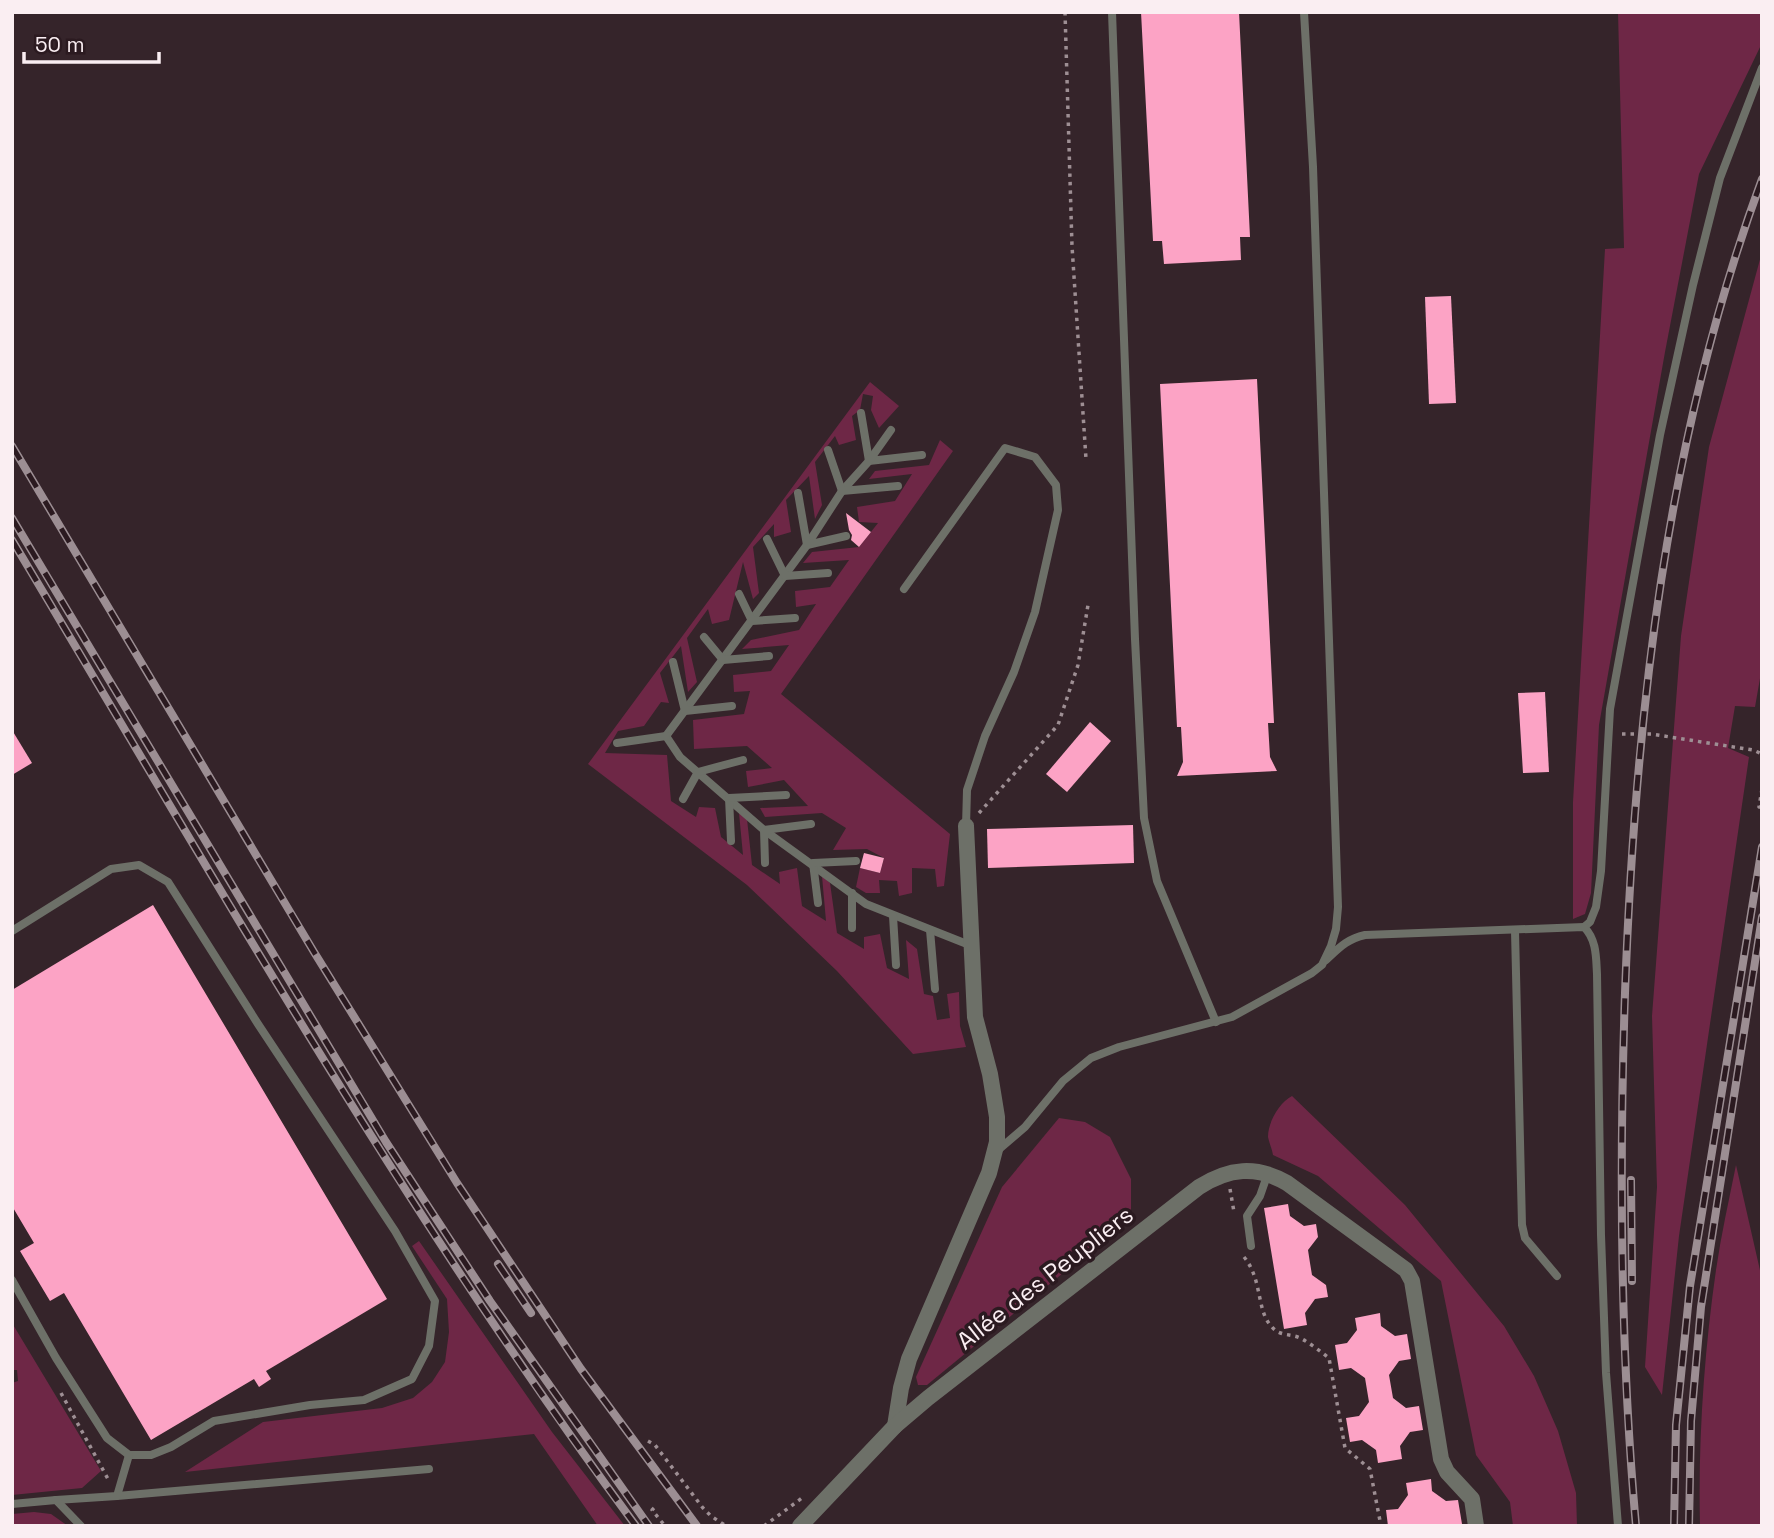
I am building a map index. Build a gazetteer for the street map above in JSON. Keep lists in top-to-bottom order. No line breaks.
{"streets":{"street":["Allée des Peupliers"]},"scale_bar":"50 m"}
